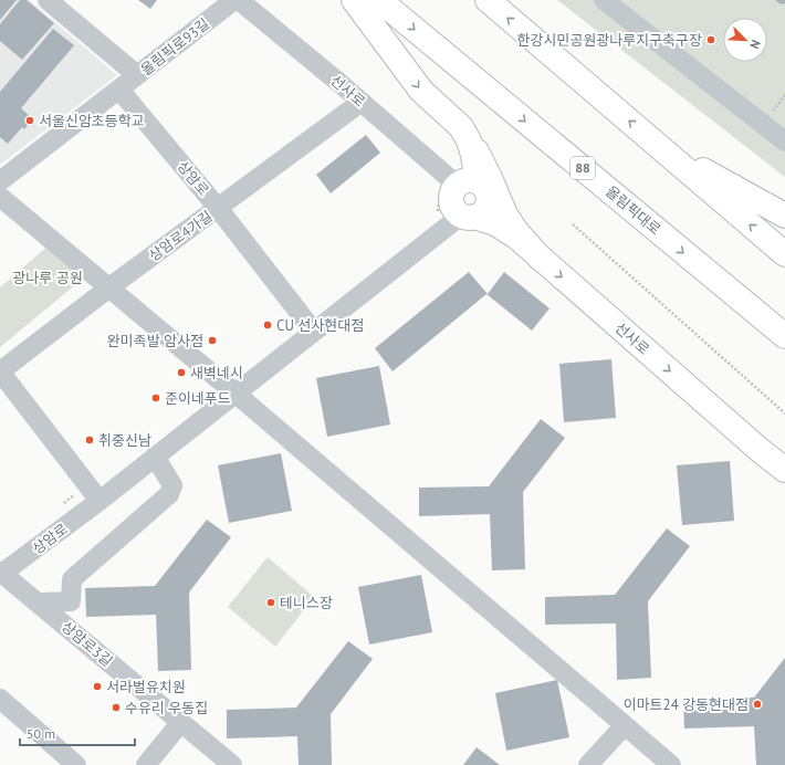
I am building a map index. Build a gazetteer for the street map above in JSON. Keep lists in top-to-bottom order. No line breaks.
{"streets":{"main road":["선사로","88","올림픽대로"],"street":["올림픽로93길","상암로","상암로4가길","상암로3길"]},"crossings":[["올림픽로93길","상암로"],["선사로","상암로"],["선사로","상암로4가길"],["상암로","상암로4가길"],["상암로","상암로3길"]],"one_way":["선사로"],"parks":["광나루 공원"],"places":["한강시민공원광나루지구축구장","서울신암초등학교","CU 선사현대점","완미족발 암사점","새벽네시","준이네푸드","취중신남","테니스장","서라벌유치원","이마트24 강동현대점","수유리 우동집"],"scale_bar":"50 m","north":"bottom right"}
